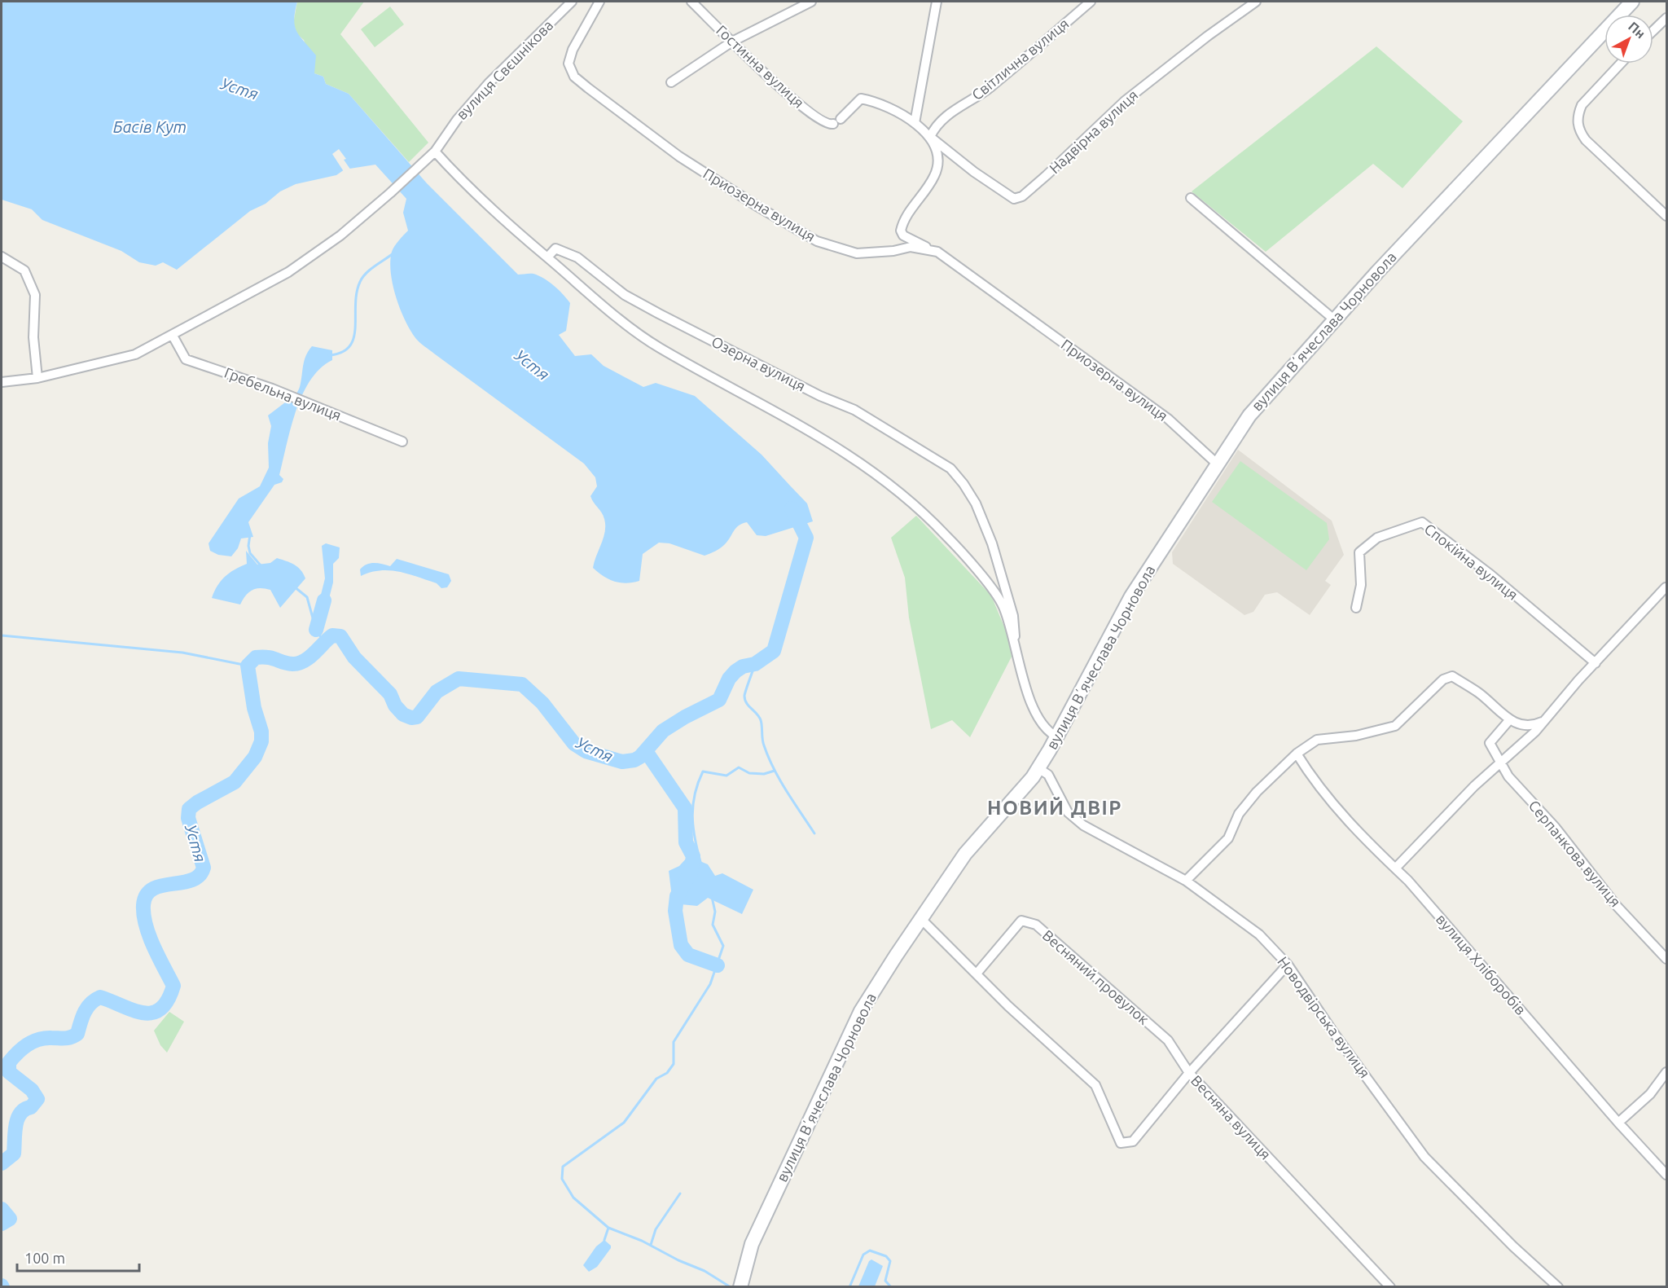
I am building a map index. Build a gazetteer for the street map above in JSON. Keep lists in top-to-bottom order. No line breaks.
{"streets":{"main road":["вулиця Вʼячеслава Чорновола"],"street":["Світлична вулиця","Гостинна вулиця","вулиця Свєшнікова","Надвірна вулиця","Приозерна вулиця","Озерна вулиця","Гребельна вулиця","Спокійна вулиця","Серпанкова вулиця","вулиця Хліборобів","Весняний провулок","Новодвірська вулиця","Весняна вулиця"]},"crossings":[["Світлична вулиця","Гостинна вулиця"],["Світлична вулиця","Надвірна вулиця"],["Гостинна вулиця","Надвірна вулиця"],["вулиця Свєшнікова","Гребельна вулиця"],["Приозерна вулиця","вулиця Вʼячеслава Чорновола"],["вулиця Вʼячеслава Чорновола","Новодвірська вулиця"],["вулиця Вʼячеслава Чорновола","Весняна вулиця"],["Весняний провулок","Весняна вулиця"]],"districts":["НОВИЙ ДВІР"],"water":["Устя","Басів Кут"],"scale_bar":"100 m","north":"top right"}
